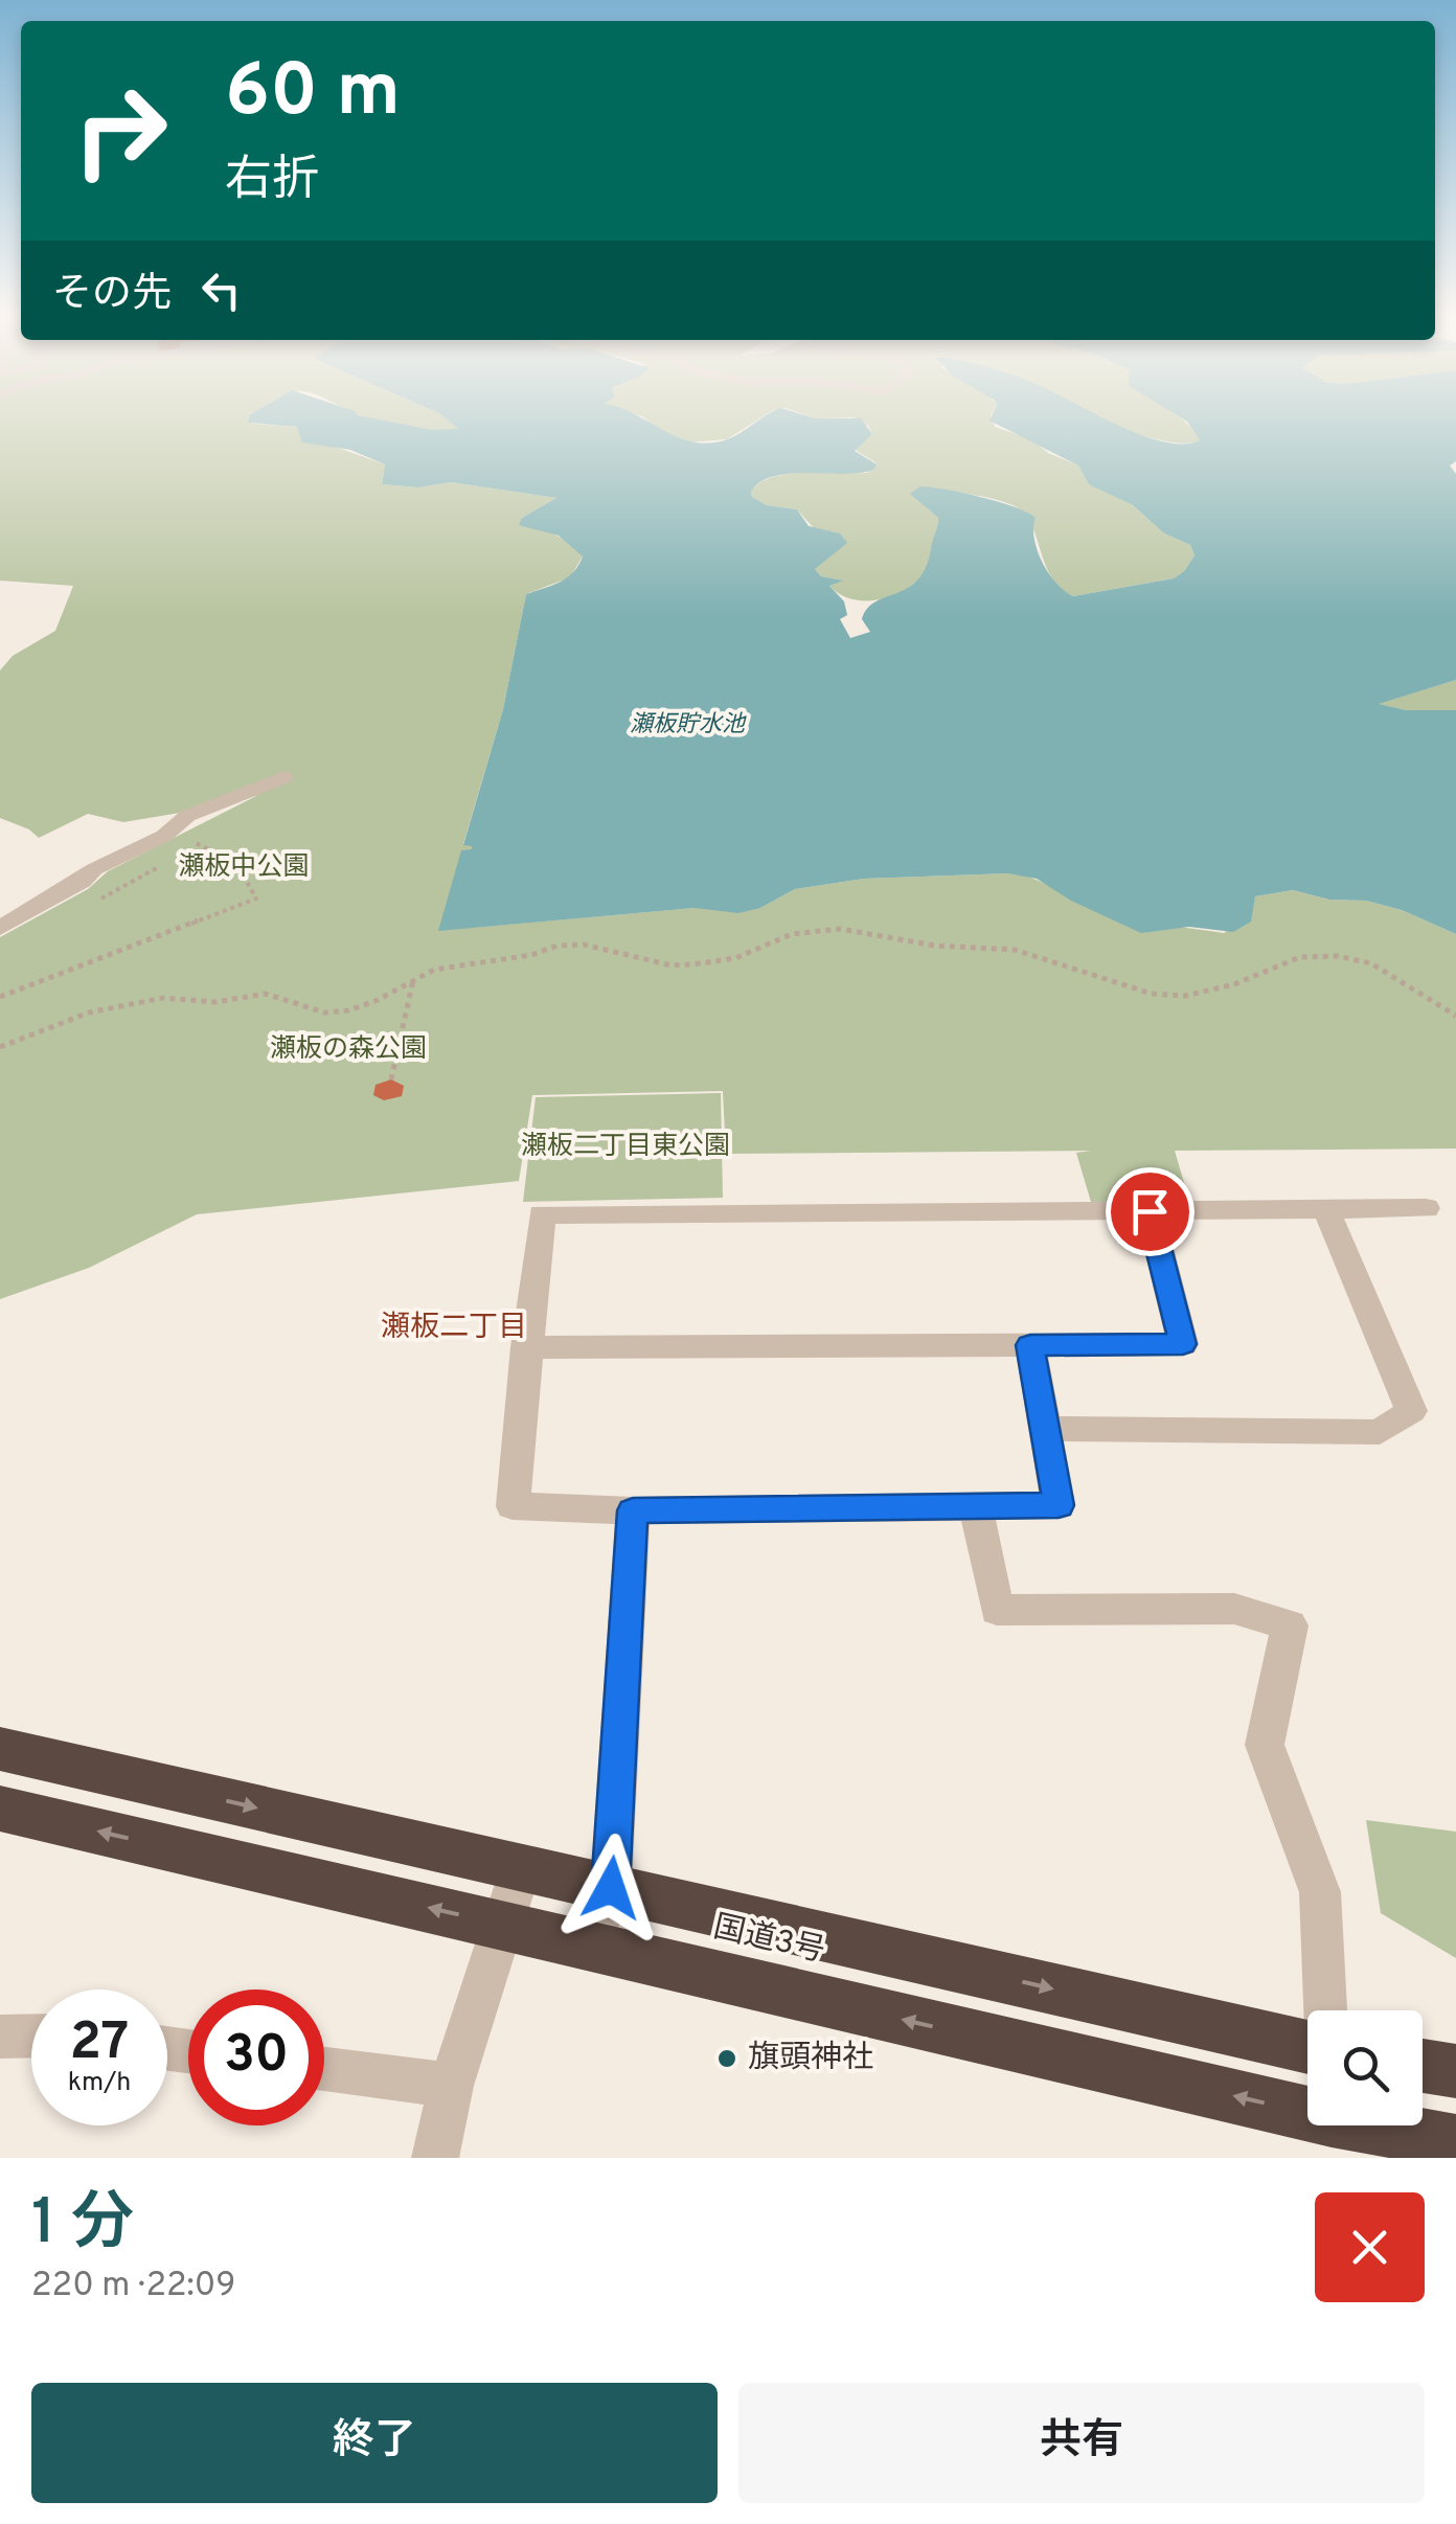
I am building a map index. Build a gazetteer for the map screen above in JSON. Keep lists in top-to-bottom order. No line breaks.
{"streets":{"highway":["国道3号"]},"districts":["瀬板二丁目"],"water":["瀬板貯水池"],"parks":["瀬板中公園","瀬板の森公園","瀬板二丁目東公園"],"places":["旗頭神社"],"page":{"turn":["60 m","右折"],"then":"その先","speed":"27 km/h","limit":"30","heading":["1 分","220 m · 22:09"],"buttons":["終了","共有"]}}
